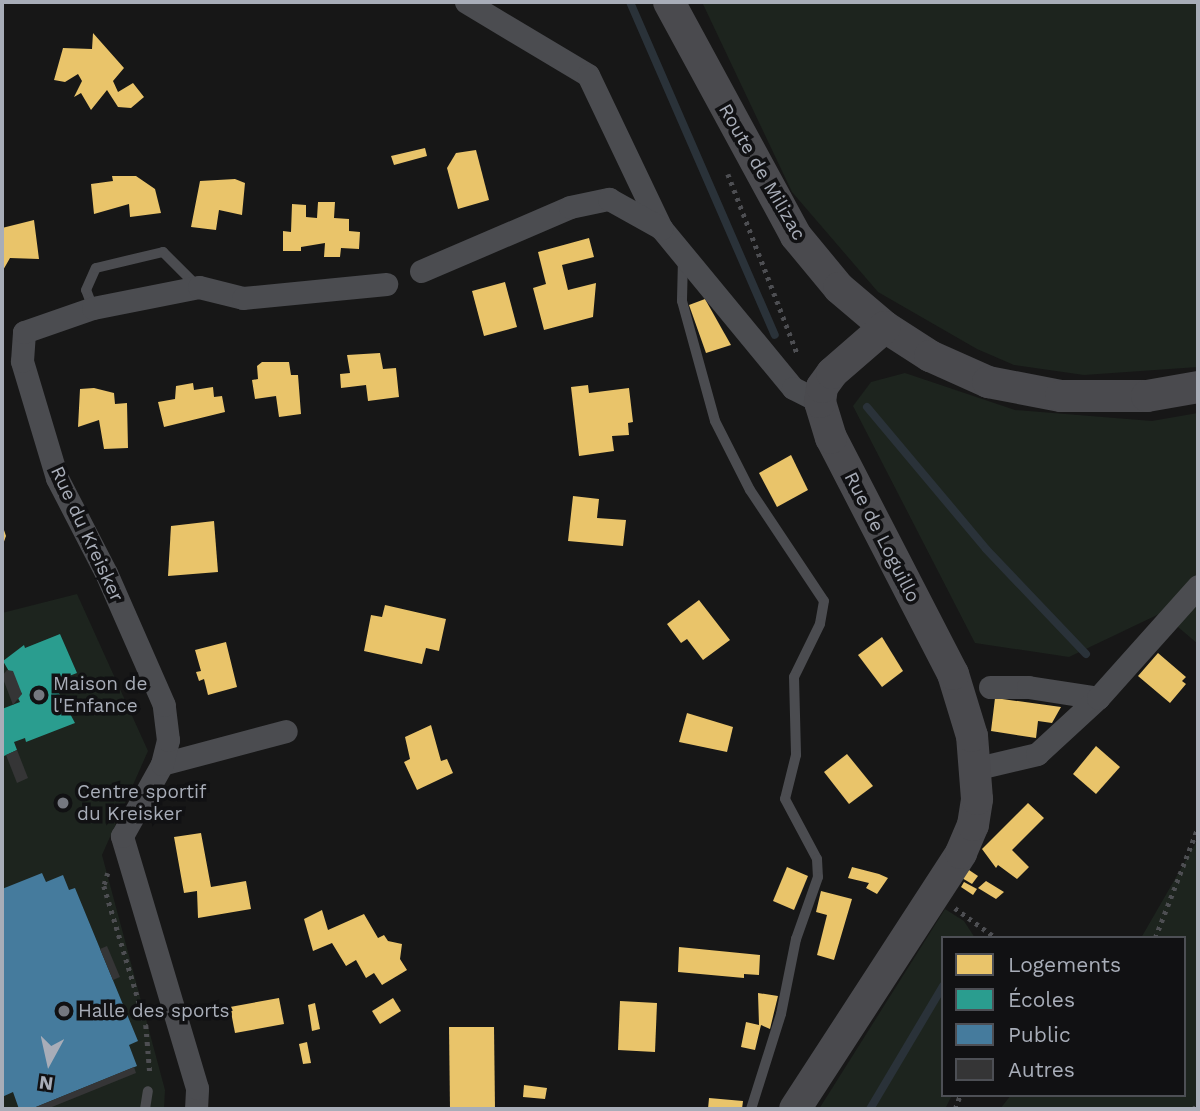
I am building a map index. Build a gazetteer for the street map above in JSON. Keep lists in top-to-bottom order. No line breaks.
{"streets":{"street":["Route de Milizac","Rue du Kreisker","Rue de Loguillo"]},"places":["Maison de l'Enfance","Centre sportif du Kreisker","Halle des sports"],"legend":["Logements","Écoles","Public","Autres"],"north":"bottom"}
